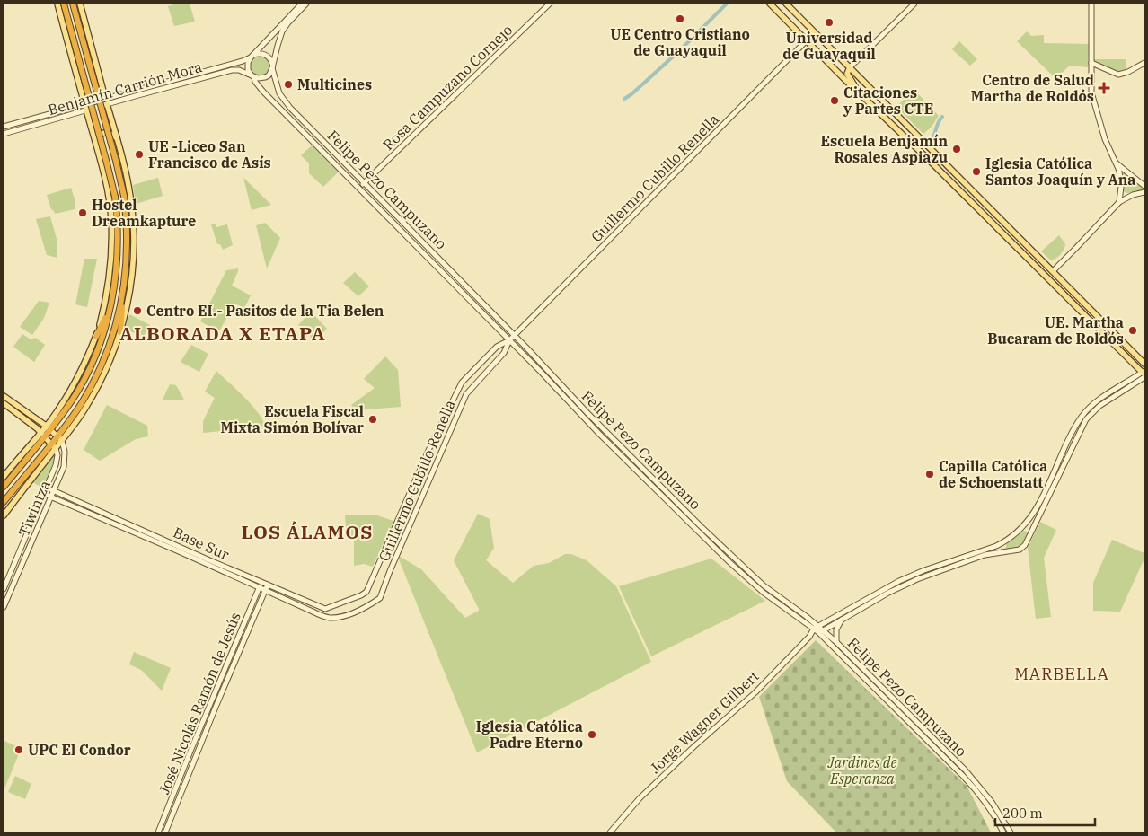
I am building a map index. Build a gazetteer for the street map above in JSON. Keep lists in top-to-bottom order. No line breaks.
{"streets":{"street":["Rosa Campuzano Cornejo","Benjamín Carrión Mora","Guillermo Cubillo Renella","Felipe Pezo Campuzano","Tiwintza","Base Sur","José Nicolás Ramón de Jesús","Jorge Wagner Gilbert"]},"crossings":[["Rosa Campuzano Cornejo","Felipe Pezo Campuzano"],["Benjamín Carrión Mora","Felipe Pezo Campuzano"],["Guillermo Cubillo Renella","Felipe Pezo Campuzano"],["Guillermo Cubillo Renella","Base Sur"],["Felipe Pezo Campuzano","Jorge Wagner Gilbert"],["Tiwintza","Base Sur"],["Base Sur","José Nicolás Ramón de Jesús"]],"districts":["ALBORADA X ETAPA","LOS ÁLAMOS","MARBELLA"],"parks":["Jardines de Esperanza"],"places":{"other":["UE Centro Cristiano de Guayaquil","Universidad de Guayaquil","Multicines","Citaciones y Partes CTE","Escuela Benjamín Rosales Aspiazu","UE -Liceo San Francisco de Asís","Iglesia Católica Santos Joaquín y Ana","Hostel Dreamkapture","Centro EI.- Pasitos de la Tia Belen","UE. Martha Bucaram de Roldós","Escuela Fiscal Mixta Simón Bolívar","Capilla Católica de Schoenstatt","Iglesia Católica Padre Eterno","UPC El Condor"],"health":["Centro de Salud Martha de Roldós"]},"scale_bar":"200 m"}
